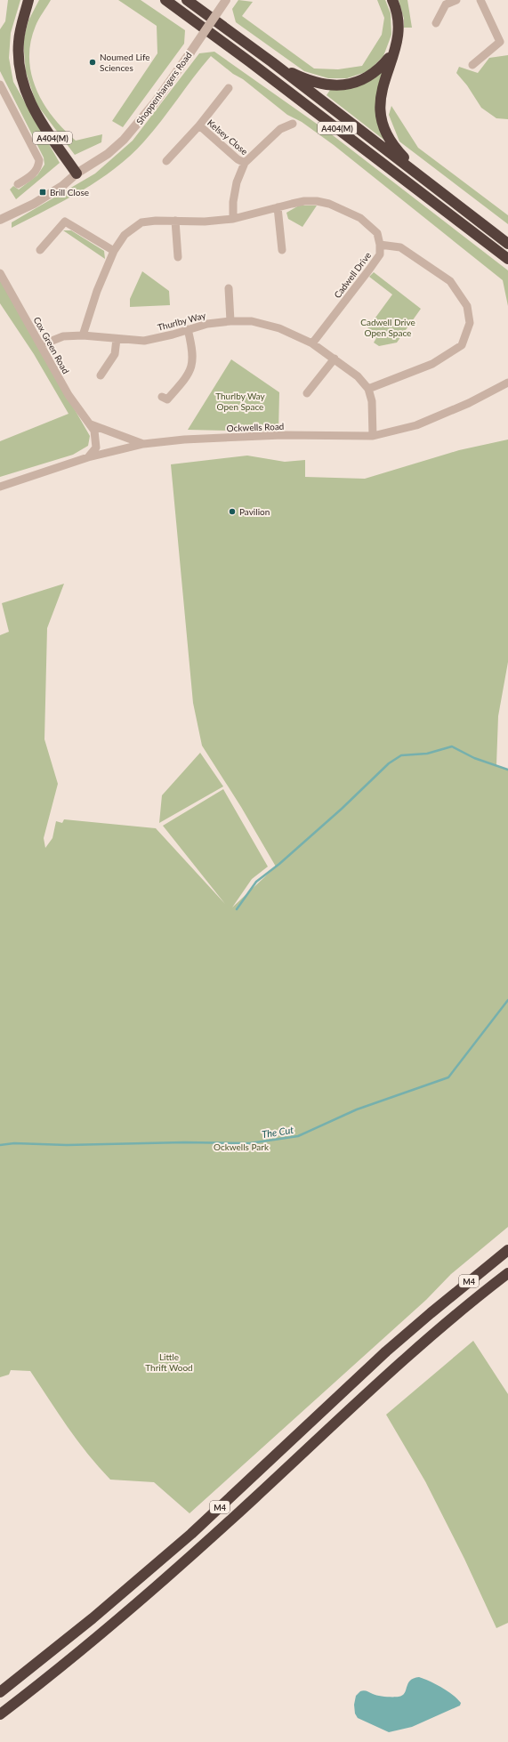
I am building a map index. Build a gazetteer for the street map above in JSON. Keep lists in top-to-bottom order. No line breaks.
{"streets":{"highway":["A404(M)","M4"],"street":["Shoppenhangers Road","Kelsey Close","Cadwell Drive","Thurlby Way","Cox Green Road","Ockwells Road"]},"crossings":[["Shoppenhangers Road","A404(M)"],["Cadwell Drive","Thurlby Way"],["Thurlby Way","Cox Green Road"],["Thurlby Way","Ockwells Road"],["Cox Green Road","Ockwells Road"]],"water":["The Cut"],"parks":["Cadwell Drive Open Space","Thurlby Way Open Space","Ockwells Park","Little Thrift Wood"],"places":{"other":["Noumed Life Sciences","Pavilion"],"transit":["Brill Close"]}}
